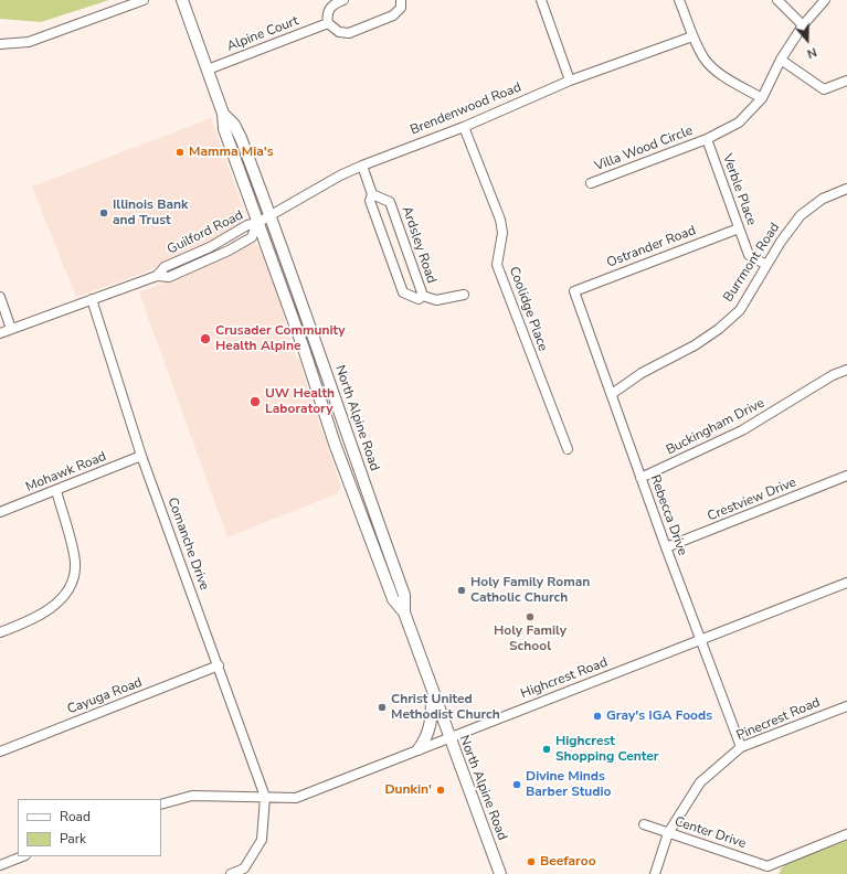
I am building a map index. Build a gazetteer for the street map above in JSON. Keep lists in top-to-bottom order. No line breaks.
{"streets":{"main road":["North Alpine Road"],"street":["Alpine Court","Brendenwood Road","Villa Wood Circle","Verble Place","Guilford Road","Ardsley Road","Ostrander Road","Burrmont Road","Coolidge Place","Buckingham Drive","Mohawk Road","Crestview Drive","Rebecca Drive","Comanche Drive","Highcrest Road","Cayuga Road","Pinecrest Road","Center Drive"]},"crossings":[["Alpine Court","North Alpine Road"],["Brendenwood Road","Guilford Road"],["Brendenwood Road","Ardsley Road"],["Brendenwood Road","Coolidge Place"],["Brendenwood Road","North Alpine Road"],["Villa Wood Circle","Verble Place"],["Verble Place","Ostrander Road"],["Verble Place","Burrmont Road"],["Guilford Road","North Alpine Road"],["Guilford Road","Comanche Drive"],["Ostrander Road","Rebecca Drive"],["Burrmont Road","Rebecca Drive"],["North Alpine Road","Highcrest Road"],["Buckingham Drive","Rebecca Drive"],["Mohawk Road","Comanche Drive"],["Crestview Drive","Rebecca Drive"],["Rebecca Drive","Highcrest Road"],["Rebecca Drive","Pinecrest Road"],["Comanche Drive","Highcrest Road"],["Comanche Drive","Cayuga Road"],["Pinecrest Road","Center Drive"]],"places":["Mamma Mia's","Illinois Bank and Trust","Crusader Community Health Alpine","UW Health Laboratory","Holy Family Roman Catholic Church","Holy Family School","Christ United Methodist Church","Gray's IGA Foods","Highcrest Shopping Center","Divine Minds Barber Studio","Dunkin'","Beefaroo"],"legend":["Road","Park"],"north":"bottom"}
